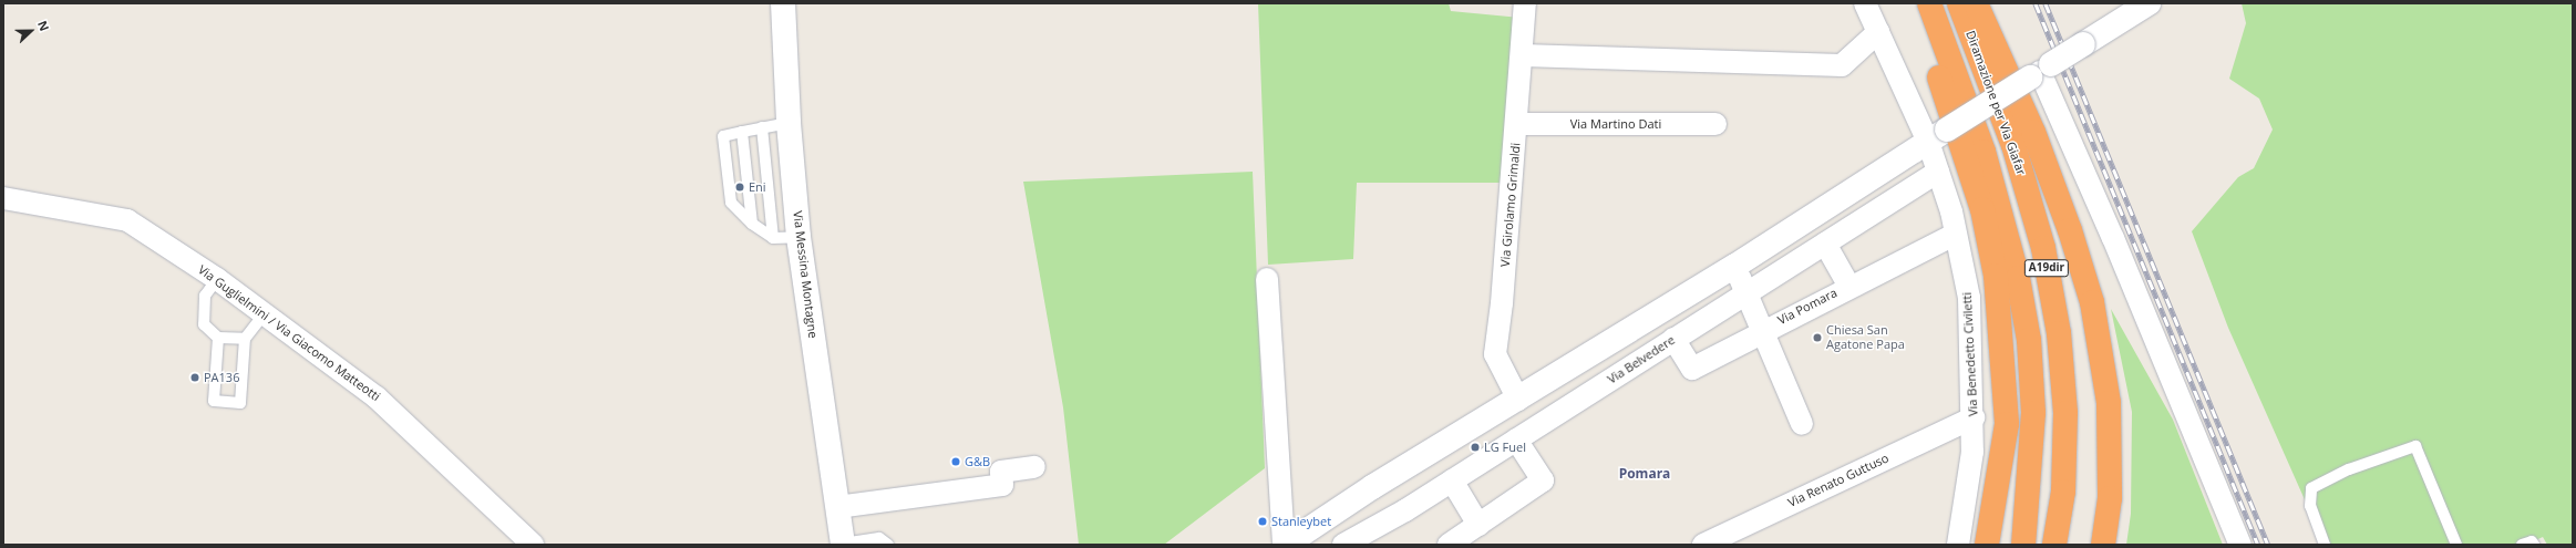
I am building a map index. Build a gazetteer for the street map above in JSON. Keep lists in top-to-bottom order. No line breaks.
{"streets":{"highway":["Diramazione per Via Giafar","A19dir"],"main road":["Via Messina Montagne"],"street":["Via Martino Dati","Via Girolamo Grimaldi","Via Pomara","Via Guglielmini / Via Giacomo Matteotti","Via Benedetto Civiletti","Via Belvedere","Via Renato Guttuso"]},"crossings":[["Via Martino Dati","Via Girolamo Grimaldi"],["Via Pomara","Via Benedetto Civiletti"],["Via Pomara","Via Belvedere"],["Via Benedetto Civiletti","Via Belvedere"],["Via Benedetto Civiletti","Via Renato Guttuso"]],"districts":["Pomara"],"places":["Eni","Chiesa San Agatone Papa","PA136","LG Fuel","G&B","Stanleybet"],"north":"right"}
